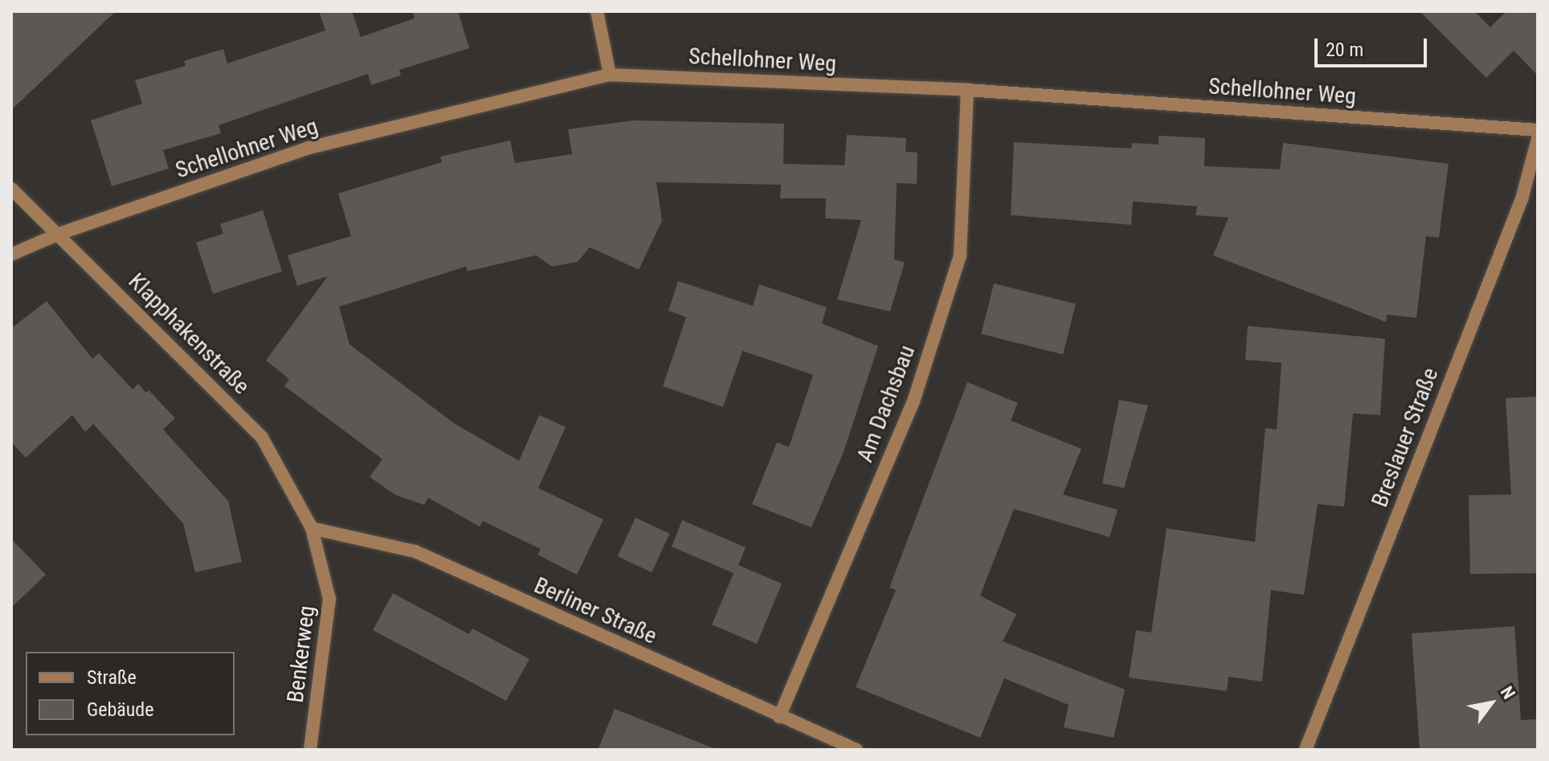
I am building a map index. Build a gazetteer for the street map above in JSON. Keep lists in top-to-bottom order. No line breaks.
{"streets":{"street":["Schellohner Weg","Klapphakenstraße","Am Dachsbau","Breslauer Straße","Berliner Straße","Benkerweg"]},"crossings":[["Schellohner Weg","Klapphakenstraße"],["Schellohner Weg","Am Dachsbau"],["Klapphakenstraße","Berliner Straße"],["Klapphakenstraße","Benkerweg"],["Am Dachsbau","Berliner Straße"],["Berliner Straße","Benkerweg"]],"legend":["Straße","Gebäude"],"scale_bar":"20 m","north":"top right"}
